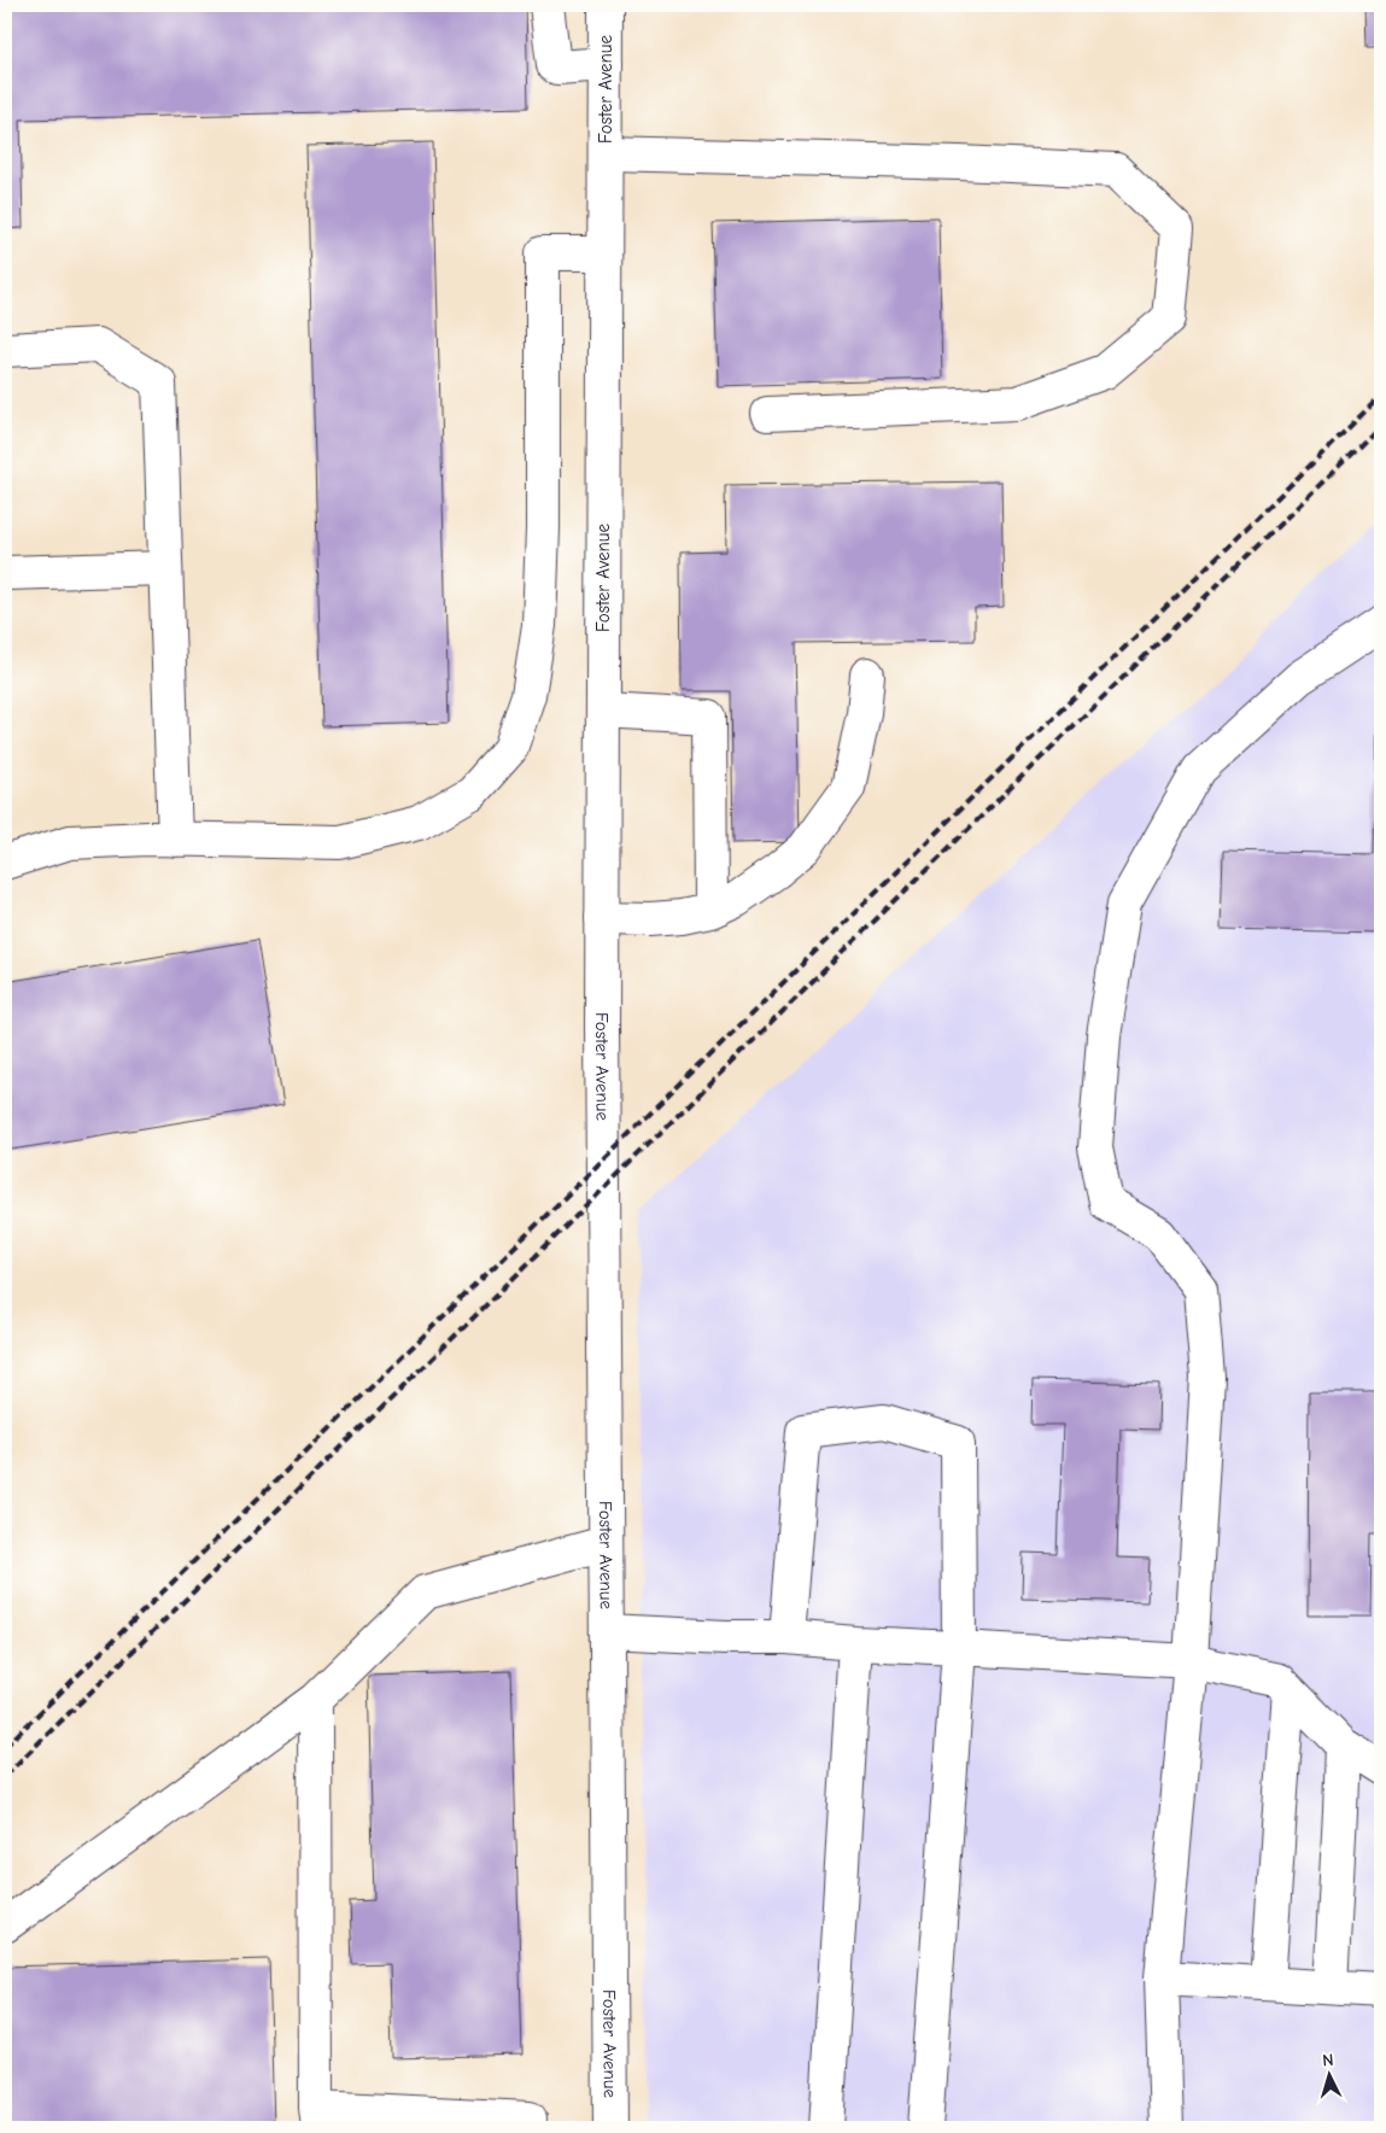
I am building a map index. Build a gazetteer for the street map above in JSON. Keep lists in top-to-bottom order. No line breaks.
{"streets":{"main road":["Foster Avenue"]},"north":"top"}
